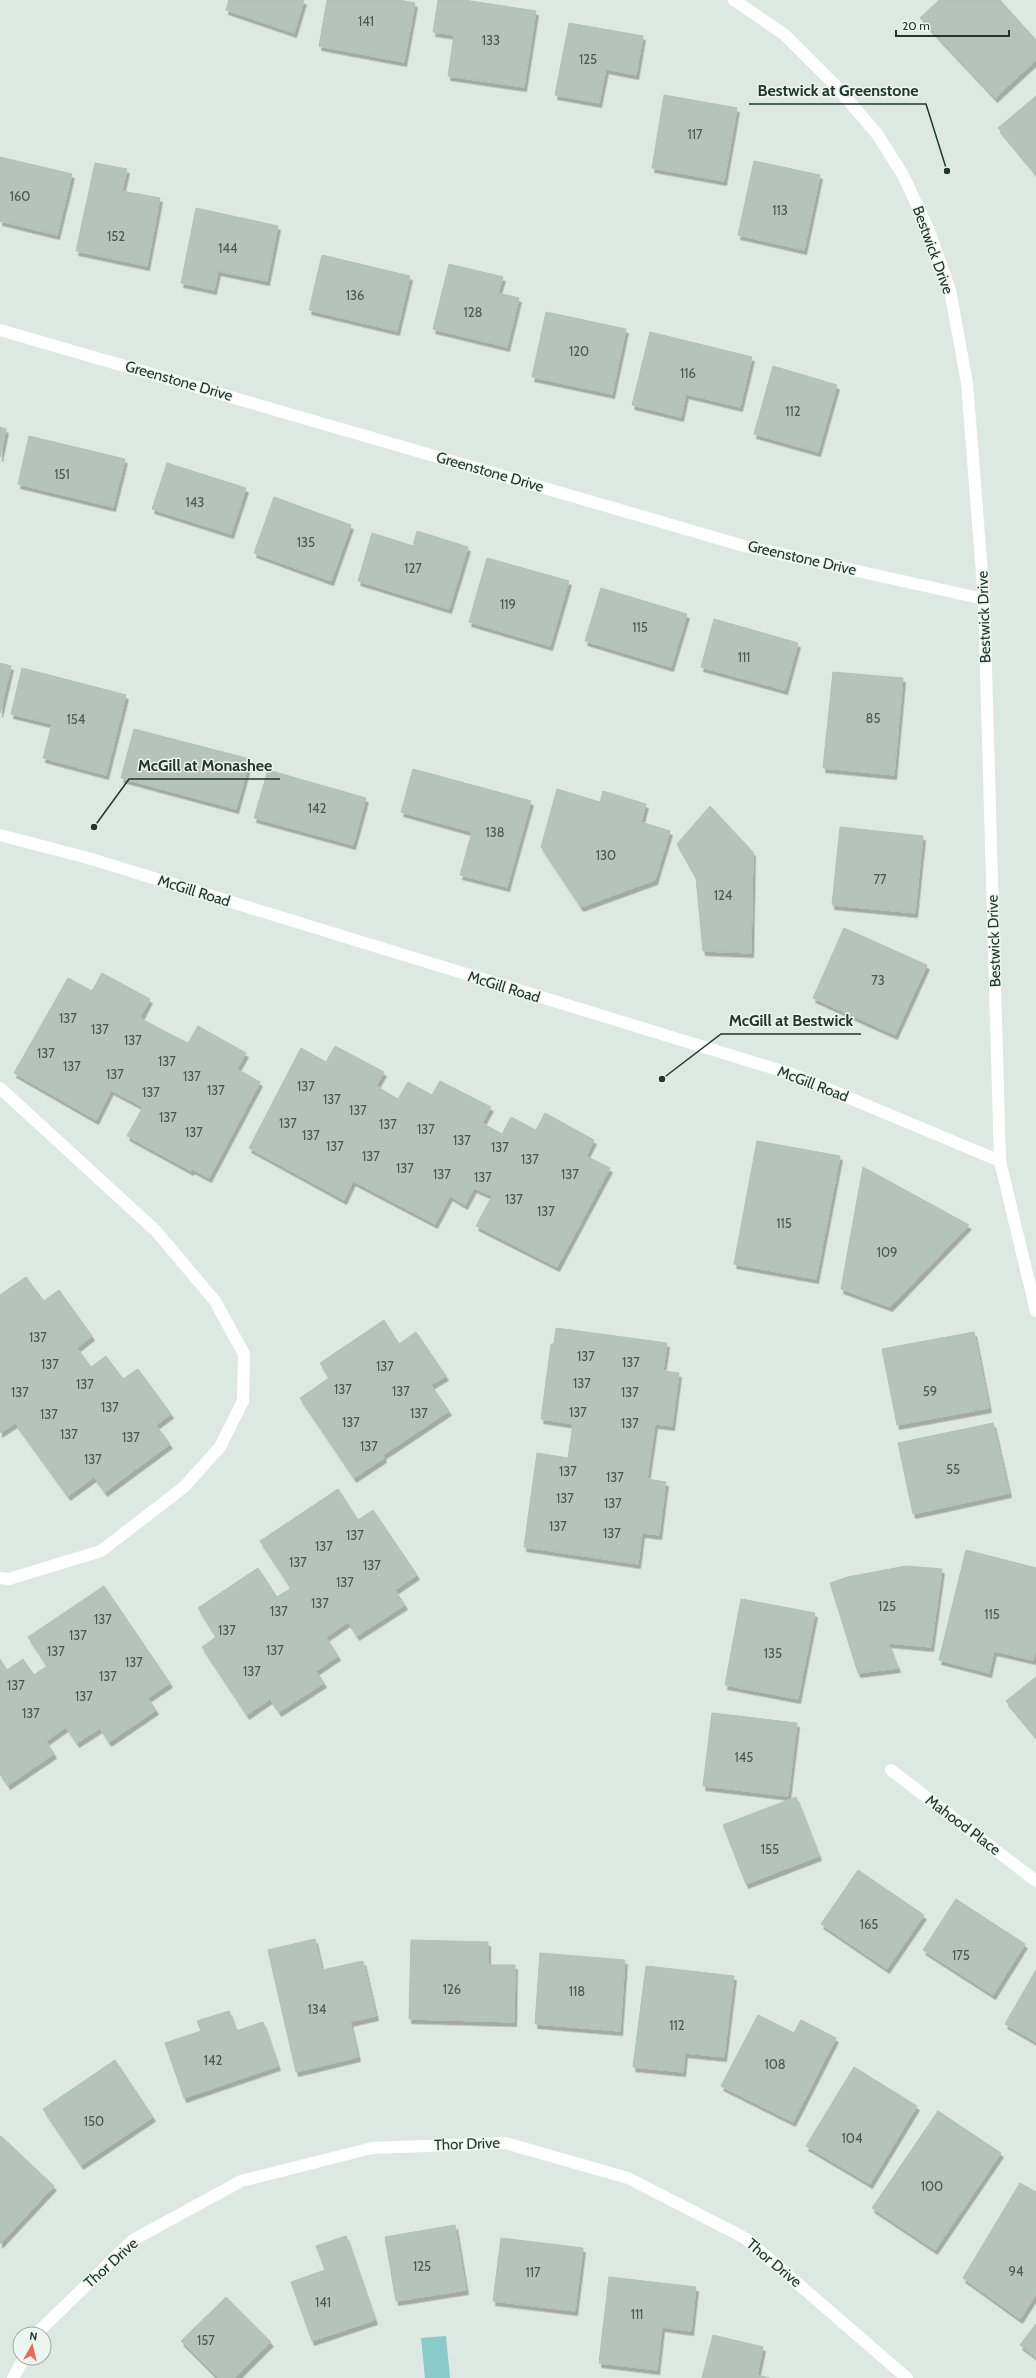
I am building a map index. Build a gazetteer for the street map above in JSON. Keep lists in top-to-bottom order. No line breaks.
{"streets":{"street":["Bestwick Drive","Greenstone Drive","McGill Road","Mahood Place","Thor Drive"]},"crossings":[["Bestwick Drive","Greenstone Drive"],["Bestwick Drive","McGill Road"]],"places":["Bestwick at Greenstone","McGill at Monashee","McGill at Bestwick"],"house_numbers":["141","133","125","117","160","113","152","144","136","128","120","116","112","151","143","135","127","119","115","111","85","154","142","138","130","77","124","73","137","137","137","137","137","137","137","137","137","137","137","137","137","137","137","137","137","137","137","137","137","137","137","137","137","137","137","137","137","137","115","109","137","137","137","137","137","137","137","137","137","59","137","137","137","137","137","137","137","137","137","137","137","137","55","137","137","137","137","137","137","137","137","137","137","137","137","125","137","115","137","137","137","137","137","135","137","137","137","137","137","137","145","155","165","175","126","118","134","112","142","108","150","104","100","125","94","117","141","111","157"],"scale_bar":"20 m","north":"top"}
